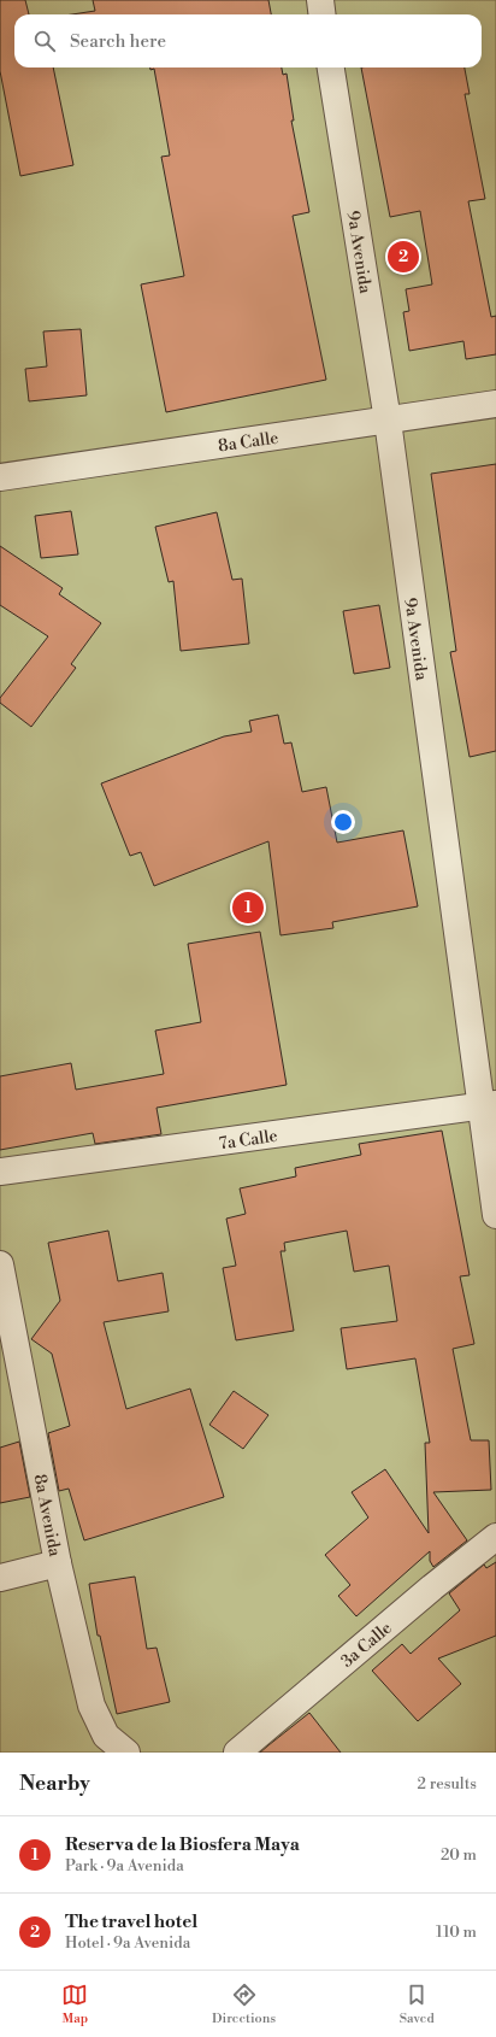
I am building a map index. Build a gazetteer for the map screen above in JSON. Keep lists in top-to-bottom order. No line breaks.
{"streets":{"street":["9a Avenida","8a Calle","7a Calle","8a Avenida","3a Calle"]},"crossings":[["9a Avenida","8a Calle"],["9a Avenida","7a Calle"]],"page":{"search":"Search here","pins":["2","1"],"heading":["Nearby","2 results"],"list":[{"mark":"1","name":"Reserva de la Biosfera Maya","note":"Park · 9a Avenida","value":"20 m"},{"mark":"2","name":"The travel hotel","note":"Hotel · 9a Avenida","value":"110 m"}],"nav":["Map","Directions","Saved"]}}
